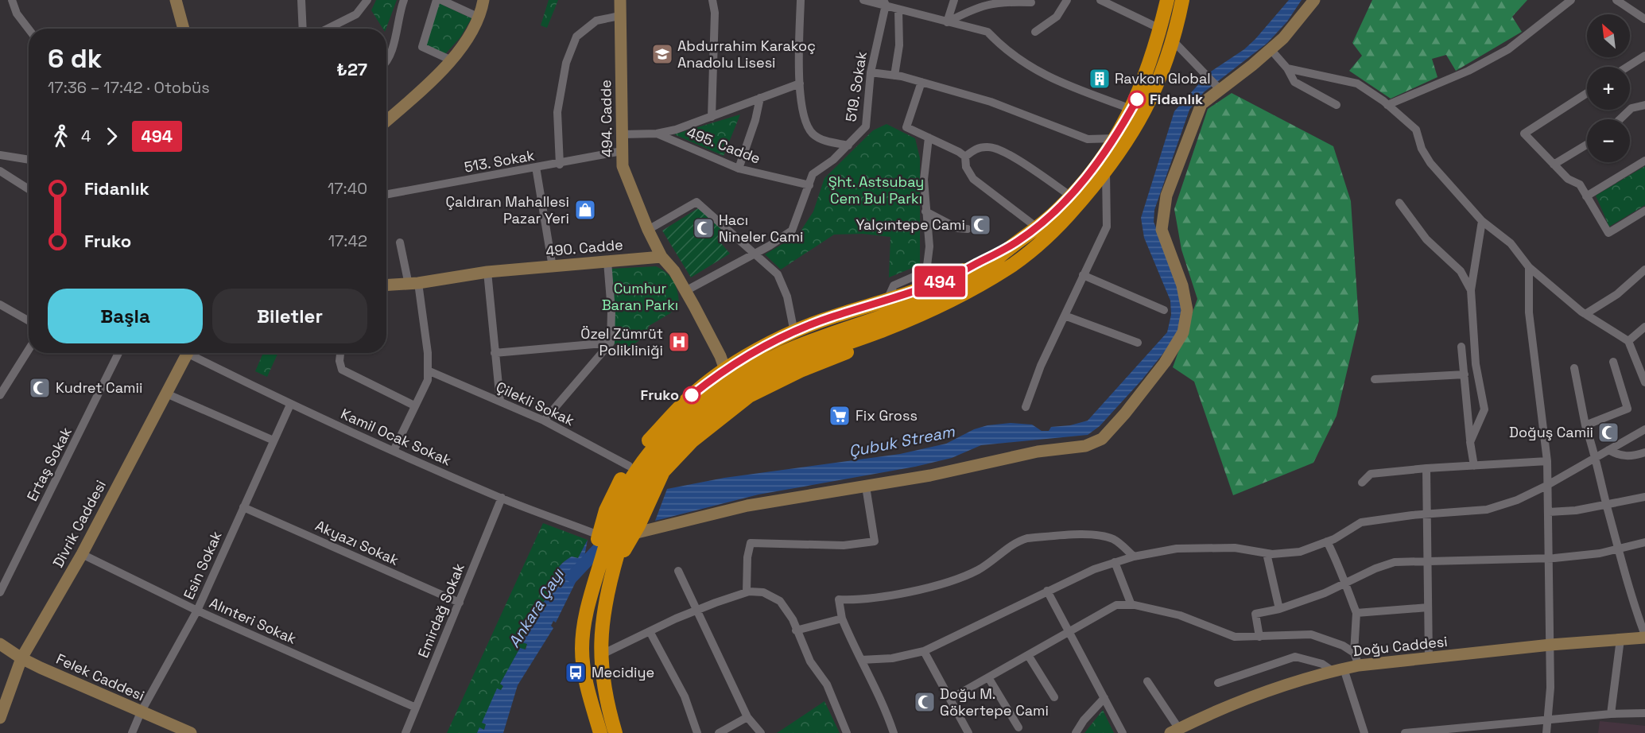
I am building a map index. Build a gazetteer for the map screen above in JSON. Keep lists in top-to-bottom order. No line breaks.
{"streets":{"street":["519. Sokak","494. Cadde","495. Cadde","513. Sokak","490. Cadde","Çilekli Sokak","Kamil Ocak Sokak","Ertaş Sokak","Divrik Caddesi","Akyazı Sokak","Esin Sokak","Emirdağ Sokak","Alınteri Sokak","Doğu Caddesi","Felek Caddesi"]},"crossings":[["519. Sokak","495. Cadde"],["494. Cadde","513. Sokak"],["494. Cadde","490. Cadde"],["Kamil Ocak Sokak","Esin Sokak"],["Kamil Ocak Sokak","Emirdağ Sokak"],["Divrik Caddesi","Alınteri Sokak"],["Divrik Caddesi","Felek Caddesi"],["Akyazı Sokak","Esin Sokak"],["Akyazı Sokak","Emirdağ Sokak"],["Esin Sokak","Alınteri Sokak"],["Esin Sokak","Felek Caddesi"],["Emirdağ Sokak","Alınteri Sokak"]],"water":["Çubuk Stream","Ankara Çayı"],"parks":["Şht. Astsubay Cem Bul Parkı","Cumhur Baran Parkı"],"places":{"school or university":["Abdurrahim Karakoç Anadolu Lisesi"],"building":["Ravkon Global"],"other":["Fidanlık","Fruko"],"shop":["Çaldıran Mahallesi Pazar Yeri"],"mosque":["Yalçıntepe Cami","Hacı Nineler Cami","Kudret Camii","Doğuş Camii","Doğu M. Gökertepe Cami"],"hospital":["Özel Zümrüt Polikliniği"],"supermarket":["Fix Gross"],"bus stop":["Mecidiye"]},"lines":["bus line 494"],"north":"top left","page":{"on_map":"494","map_buttons":["+","−"],"heading":["6 dk","17:36 – 17:42 · Otobüs","₺27"],"legs":["4","494"],"list":[{"name":"Fidanlık","value":"17:40"},{"name":"Fruko","value":"17:42"}],"buttons":["Başla","Biletler"]}}
